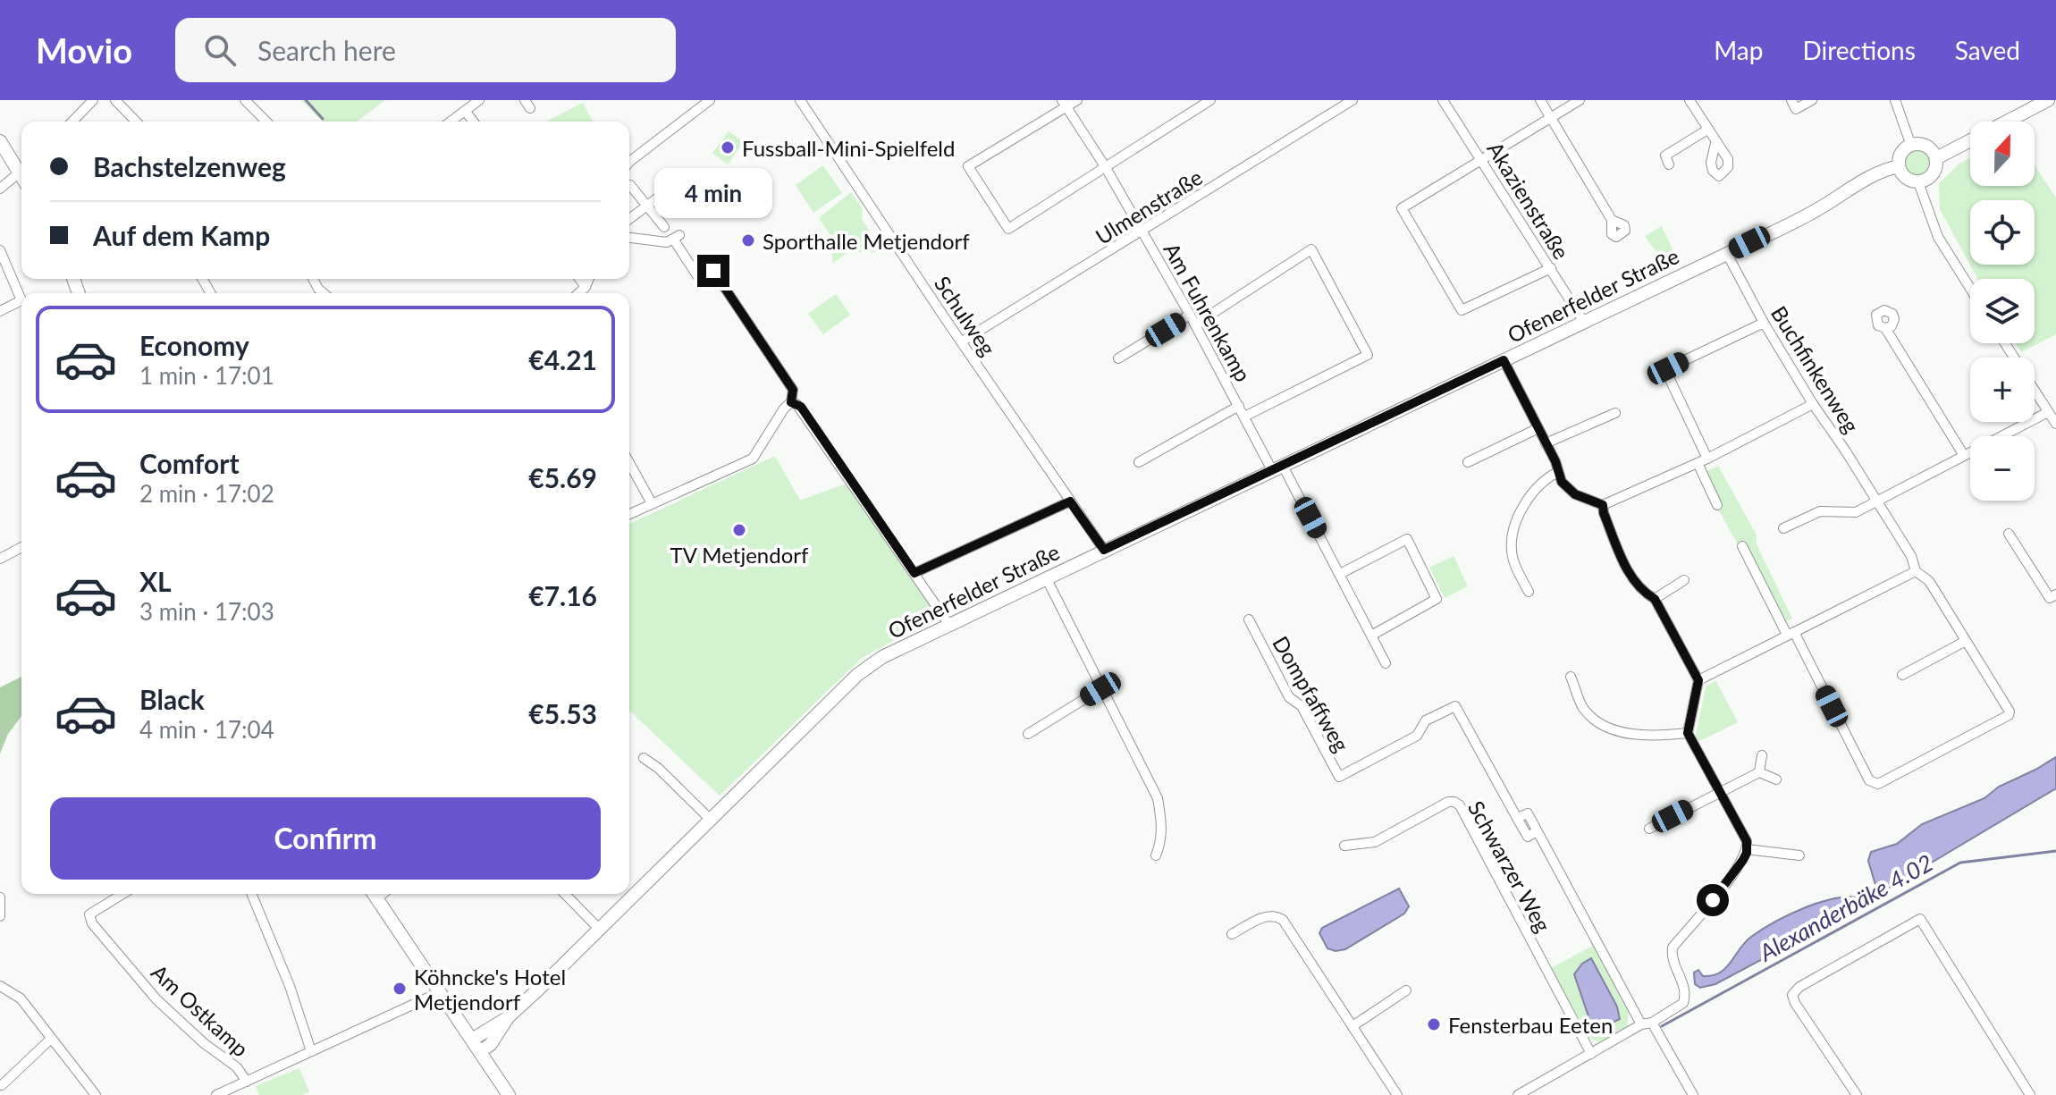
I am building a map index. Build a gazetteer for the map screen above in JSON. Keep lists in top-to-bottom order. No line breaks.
{"streets":{"street":["Akazienstraße","Ulmenstraße","Ofenerfelder Straße","Am Fuhrenkamp","Schulweg","Buchfinkenweg","Dompfaffweg","Schwarzer Weg","Am Ostkamp"]},"crossings":[["Akazienstraße","Ofenerfelder Straße"],["Ulmenstraße","Am Fuhrenkamp"],["Ulmenstraße","Schulweg"],["Ofenerfelder Straße","Am Fuhrenkamp"],["Ofenerfelder Straße","Schulweg"],["Ofenerfelder Straße","Buchfinkenweg"]],"water":["Alexanderbäke 4.02"],"places":["Fussball-Mini-Spielfeld","Sporthalle Metjendorf","TV Metjendorf","Köhncke's Hotel Metjendorf","Fensterbau Eeten"],"north":"top","page":{"header":"Movio","search":"Search here","nav":["Map","Directions","Saved"],"map_buttons":["+","−"],"banner":["Bachstelzenweg","Auf dem Kamp"],"bubble":"4 min","list":[{"name":"Economy","note":"1 min · 17:01","value":"€4.21"},{"name":"Comfort","note":"2 min · 17:02","value":"€5.69"},{"name":"XL","note":"3 min · 17:03","value":"€7.16"},{"name":"Black","note":"4 min · 17:04","value":"€5.53"}],"buttons":"Confirm"}}
